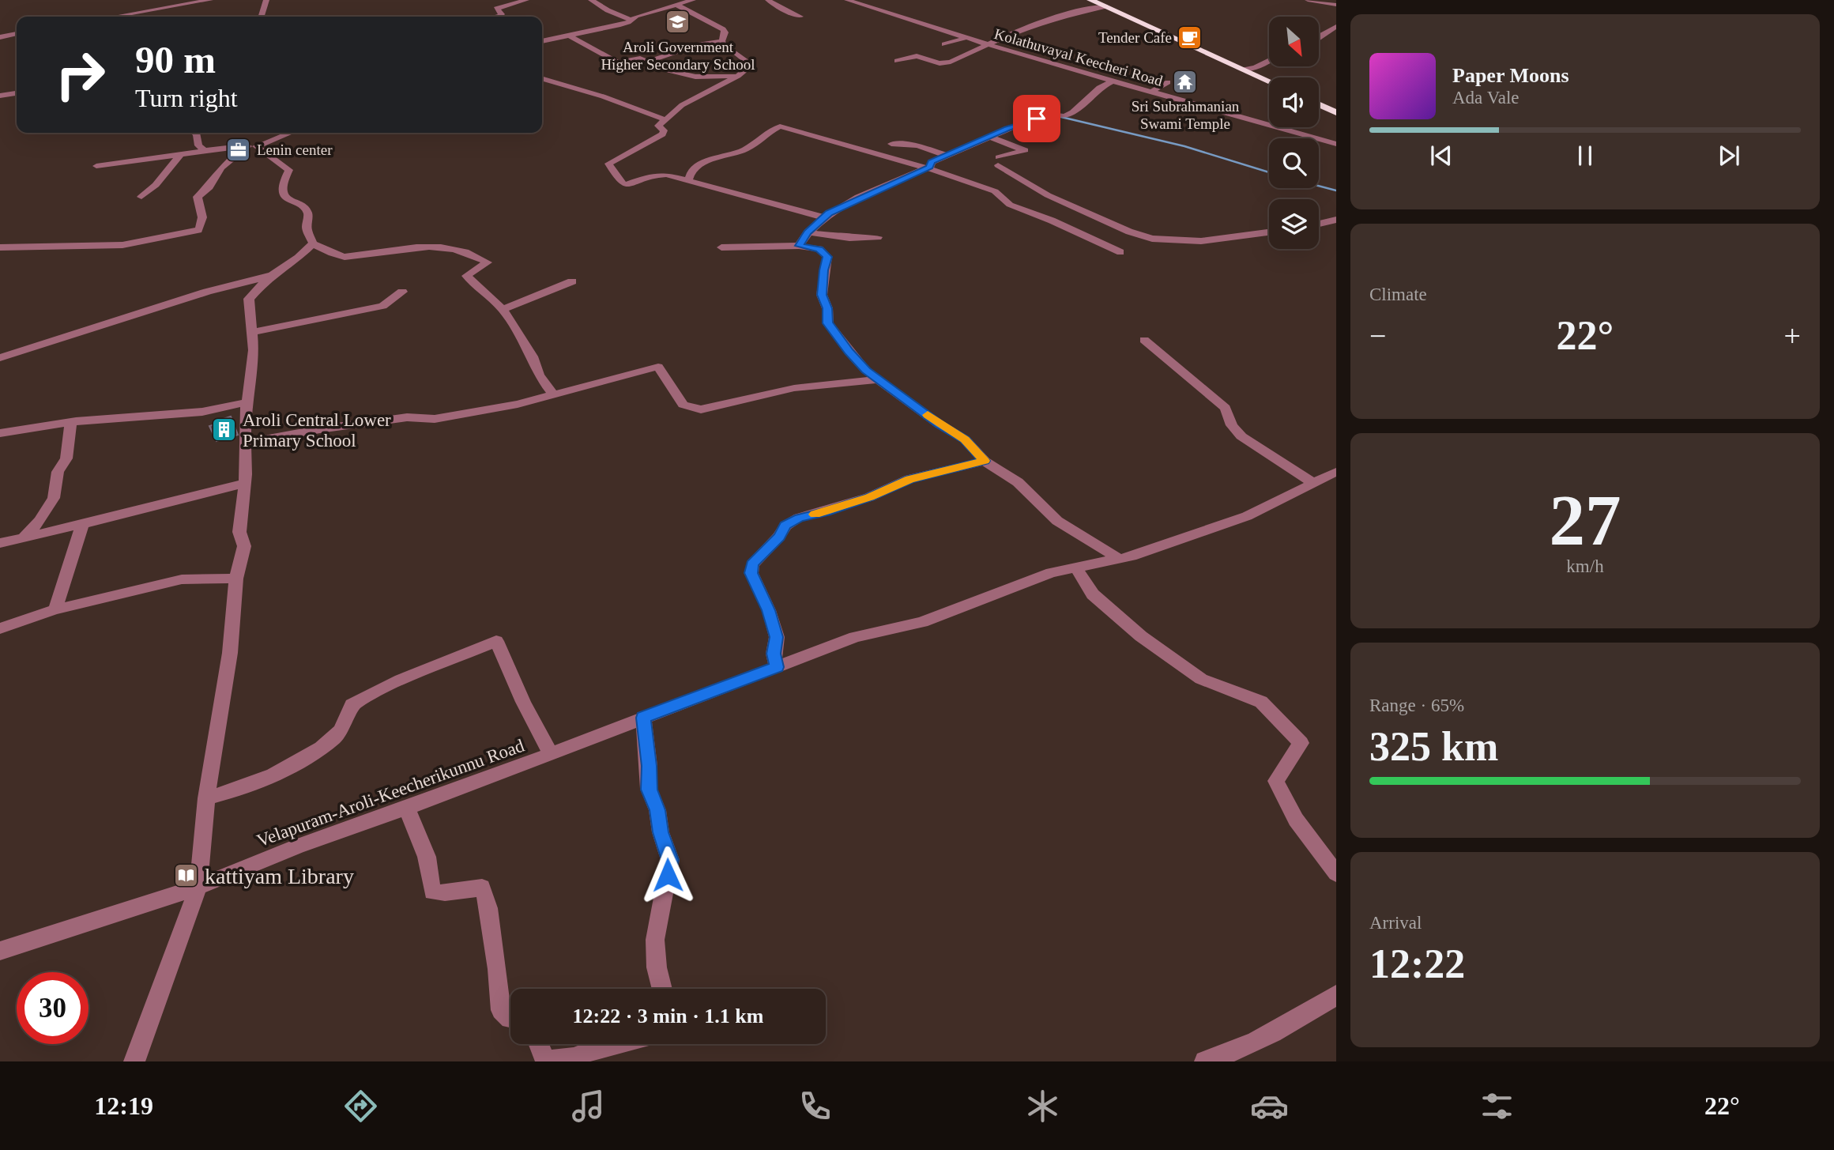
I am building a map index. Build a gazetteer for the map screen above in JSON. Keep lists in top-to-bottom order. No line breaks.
{"streets":{"street":["Kolathuvayal Keecheri Road","Velapuram-Aroli-Keecherikunnu Road"]},"places":{"school or university":["Aroli Government Higher Secondary School"],"cafe":["Tender Cafe"],"temple":["Sri Subrahmanian Swami Temple"],"office":["Lenin center"],"building":["Aroli Central Lower Primary School"],"library":["kattiyam Library"]},"north":"bottom right","page":{"turn":["90 m","Turn right"],"song":["Paper Moons","Ada Vale"],"tile":["Climate",["27","km/h"],["Range · 65%","325 km"],["Arrival","12:22"]],"heat":["−","22°","+"],"limit":"30","trip":"12:22 · 3 min · 1.1 km","tabs":["12:19","22°"]}}
